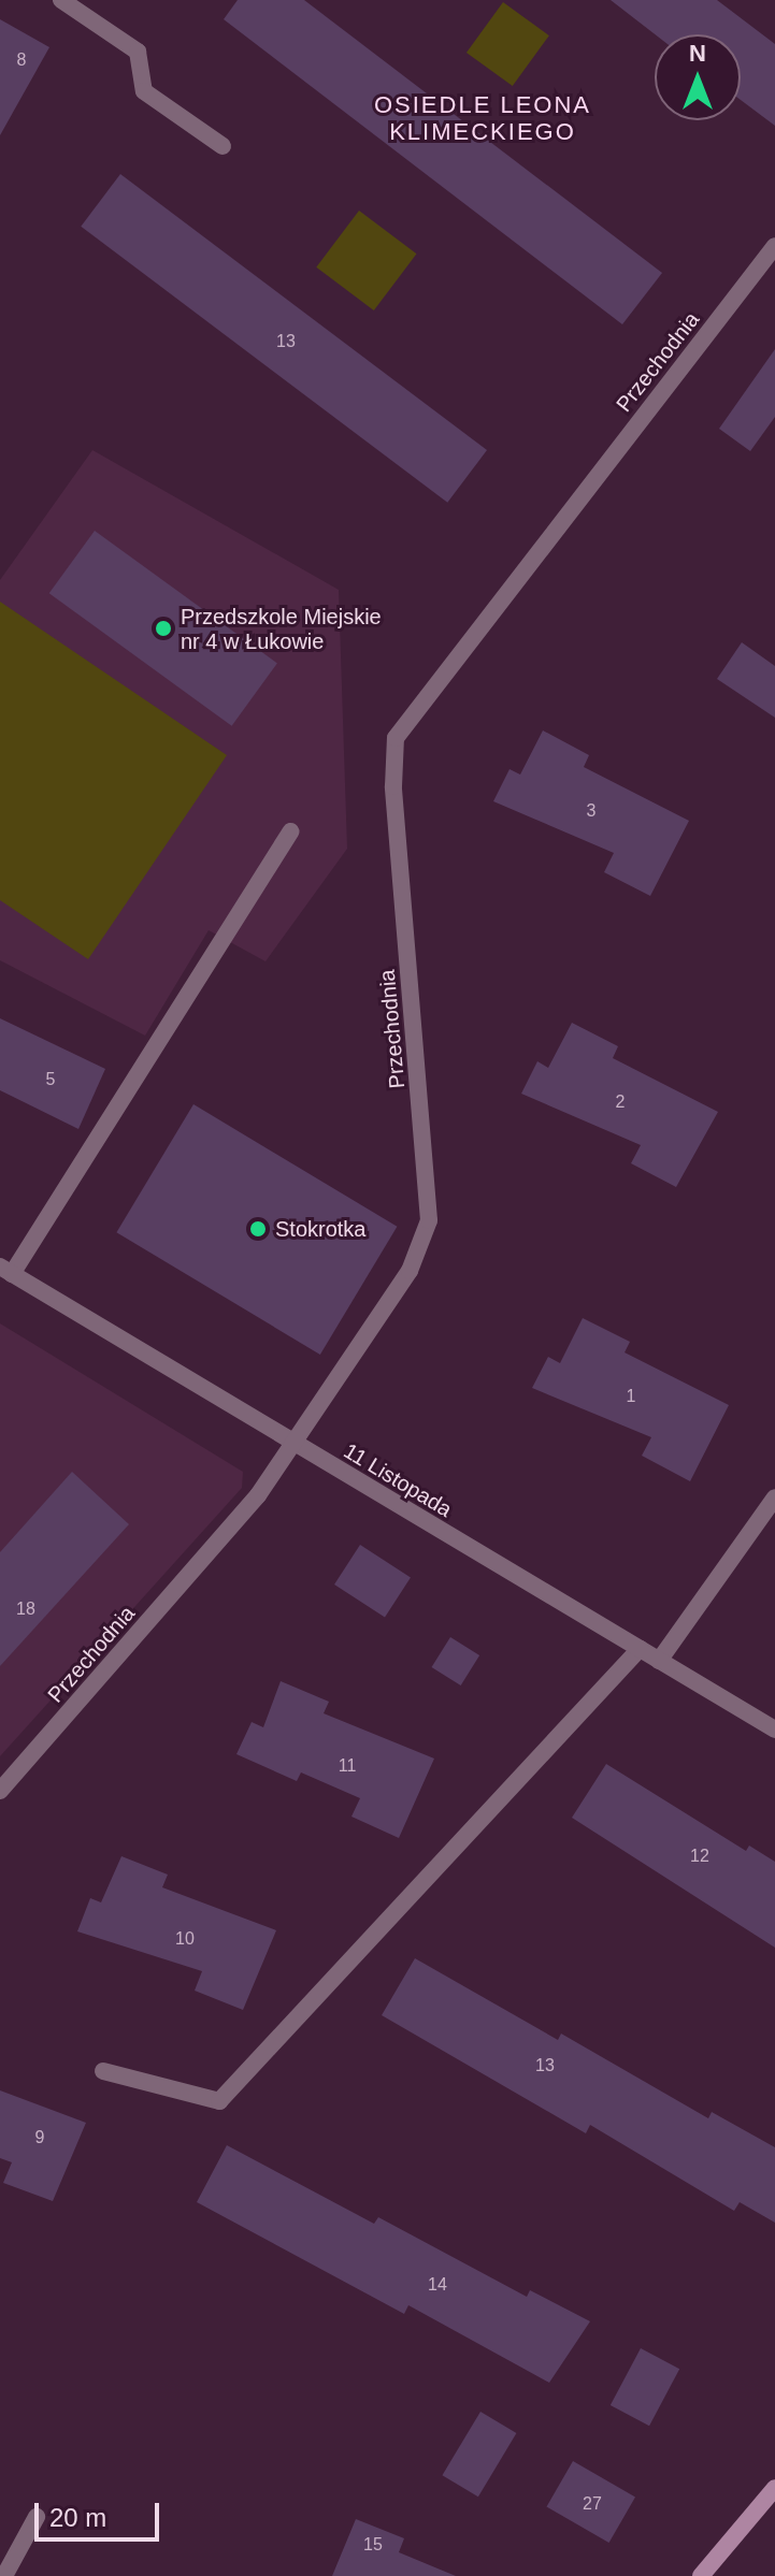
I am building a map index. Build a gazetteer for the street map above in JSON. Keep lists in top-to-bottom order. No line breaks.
{"streets":{"street":["Przechodnia","11 Listopada"]},"crossings":[["Przechodnia","11 Listopada"]],"districts":["OSIEDLE LEONA KLIMECKIEGO"],"places":["Przedszkole Miejskie nr 4 w Łukowie","Stokrotka"],"house_numbers":["8","13","3","5","2","1","18","11","12","10","13","9","14","27","15"],"scale_bar":"20 m","north":"top"}
